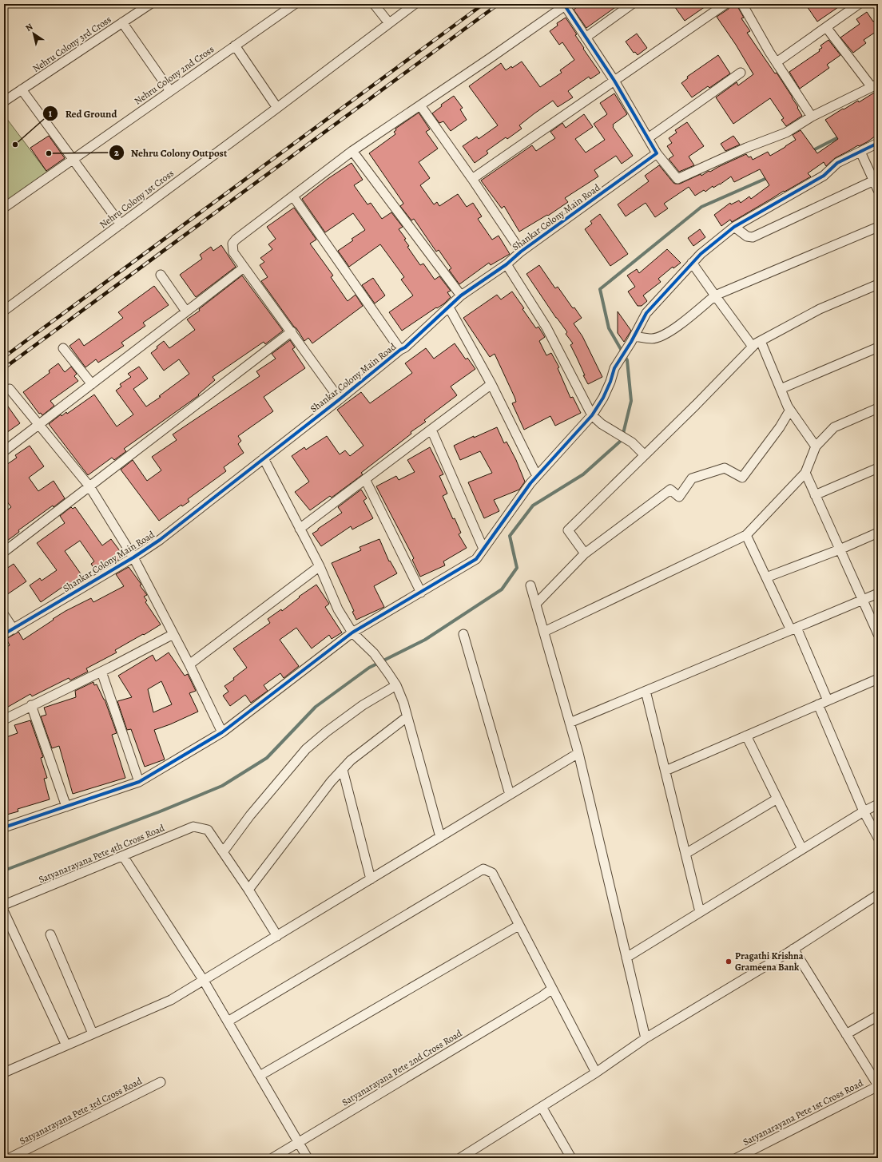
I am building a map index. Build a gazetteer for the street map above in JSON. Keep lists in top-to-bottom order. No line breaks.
{"streets":{"street":["Nehru Colony 3rd Cross","Nehru Colony 2nd Cross","Nehru Colony 1st Cross","Shankar Colony Main Road","Satyanarayana Pete 4th Cross Road","Satyanarayana Pete 2nd Cross Road","Satyanarayana Pete 3rd Cross Road","Satyanarayana Pete 1st Cross Road"]},"places":["Red Ground","Nehru Colony Outpost","Pragathi Krishna Grameena Bank"],"north":"top left"}
